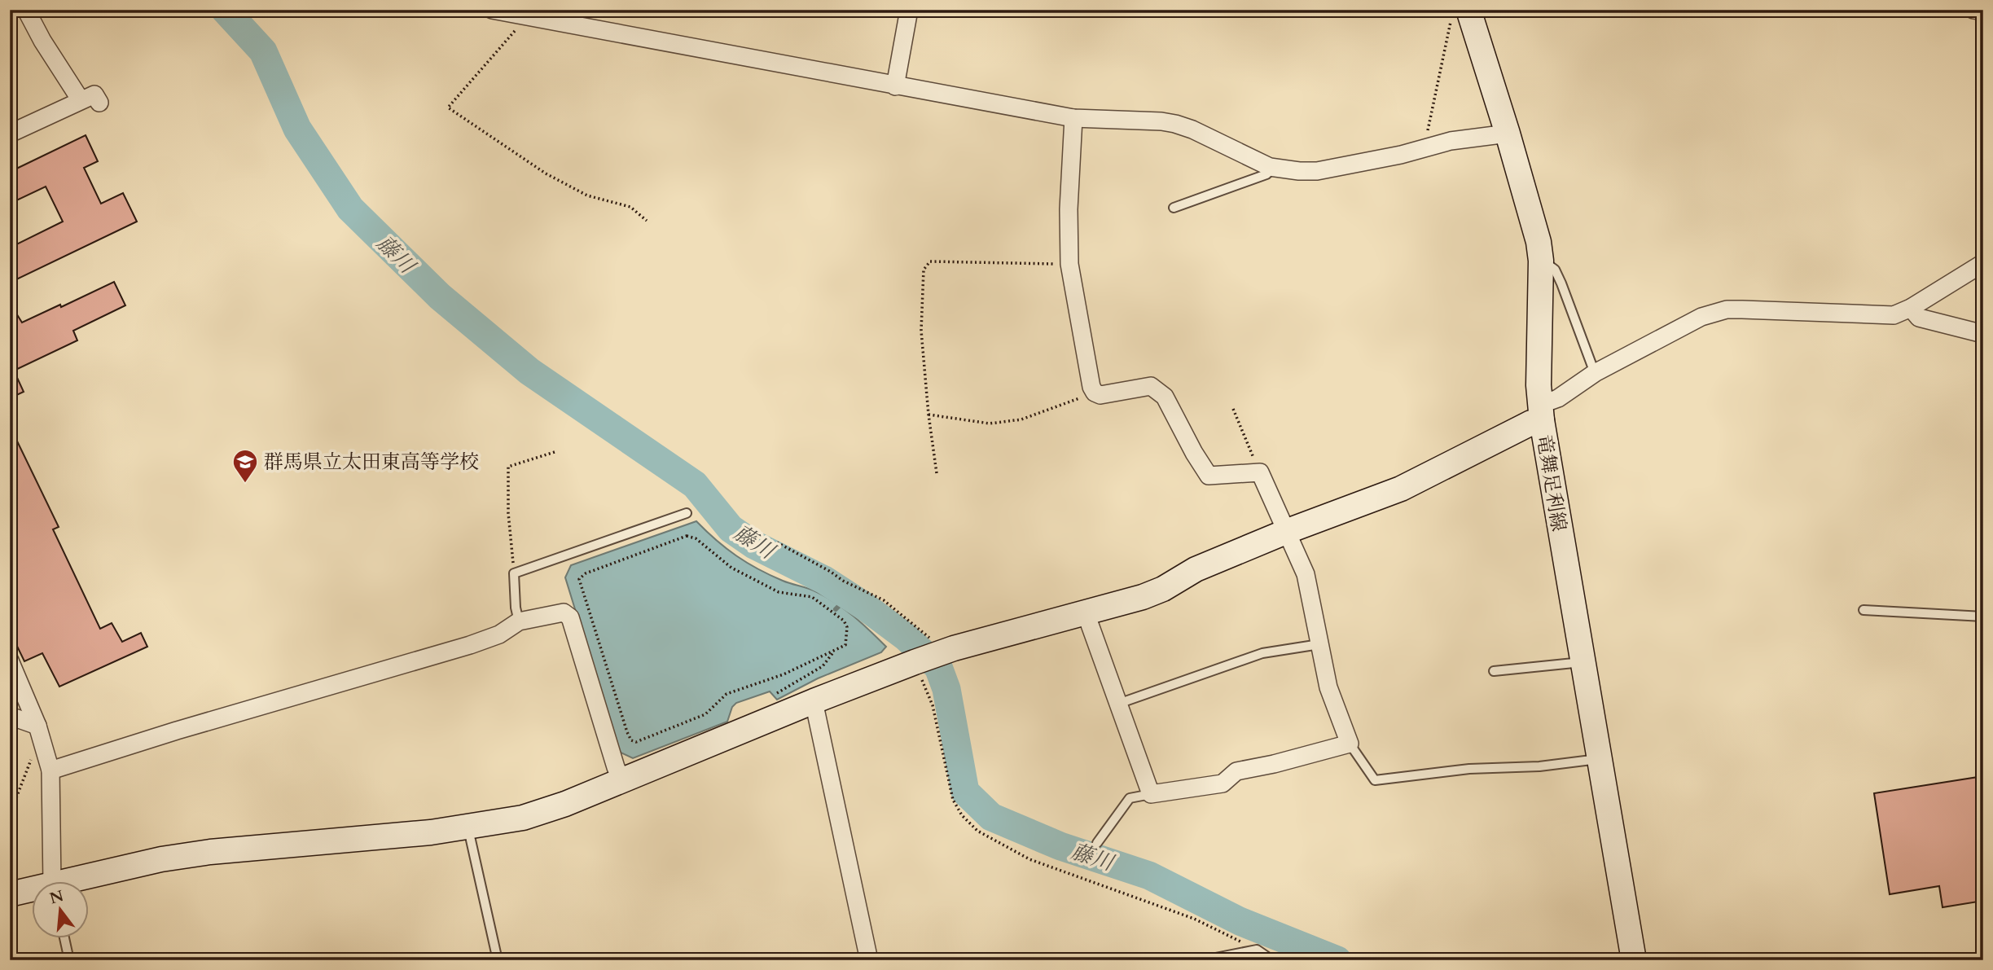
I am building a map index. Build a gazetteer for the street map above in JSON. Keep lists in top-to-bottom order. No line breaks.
{"streets":{"street":["竜舞足利線"]},"water":["藤川"],"places":{"school or university":["群馬県立太田東高等学校"]},"north":"top"}
